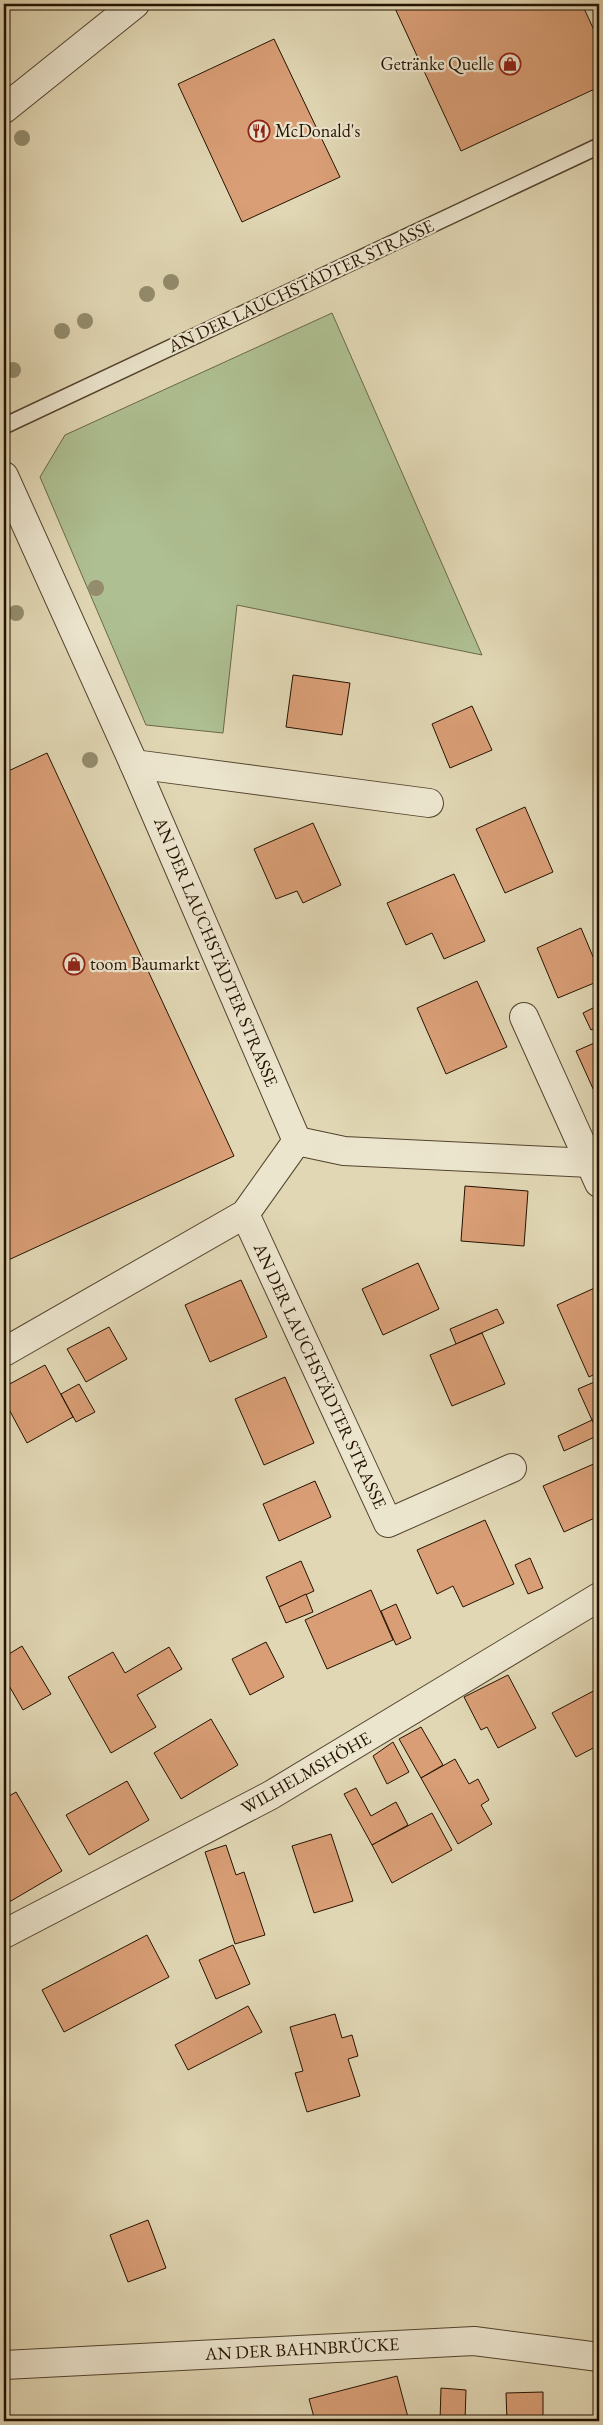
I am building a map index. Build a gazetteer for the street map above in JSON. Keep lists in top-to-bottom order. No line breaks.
{"streets":{"street":["AN DER LAUCHSTÄDTER STRASSE","WILHELMSHÖHE","AN DER BAHNBRÜCKE"]},"places":{"shop":["Getränke Quelle","toom Baumarkt"],"restaurant":["McDonald's"]}}
